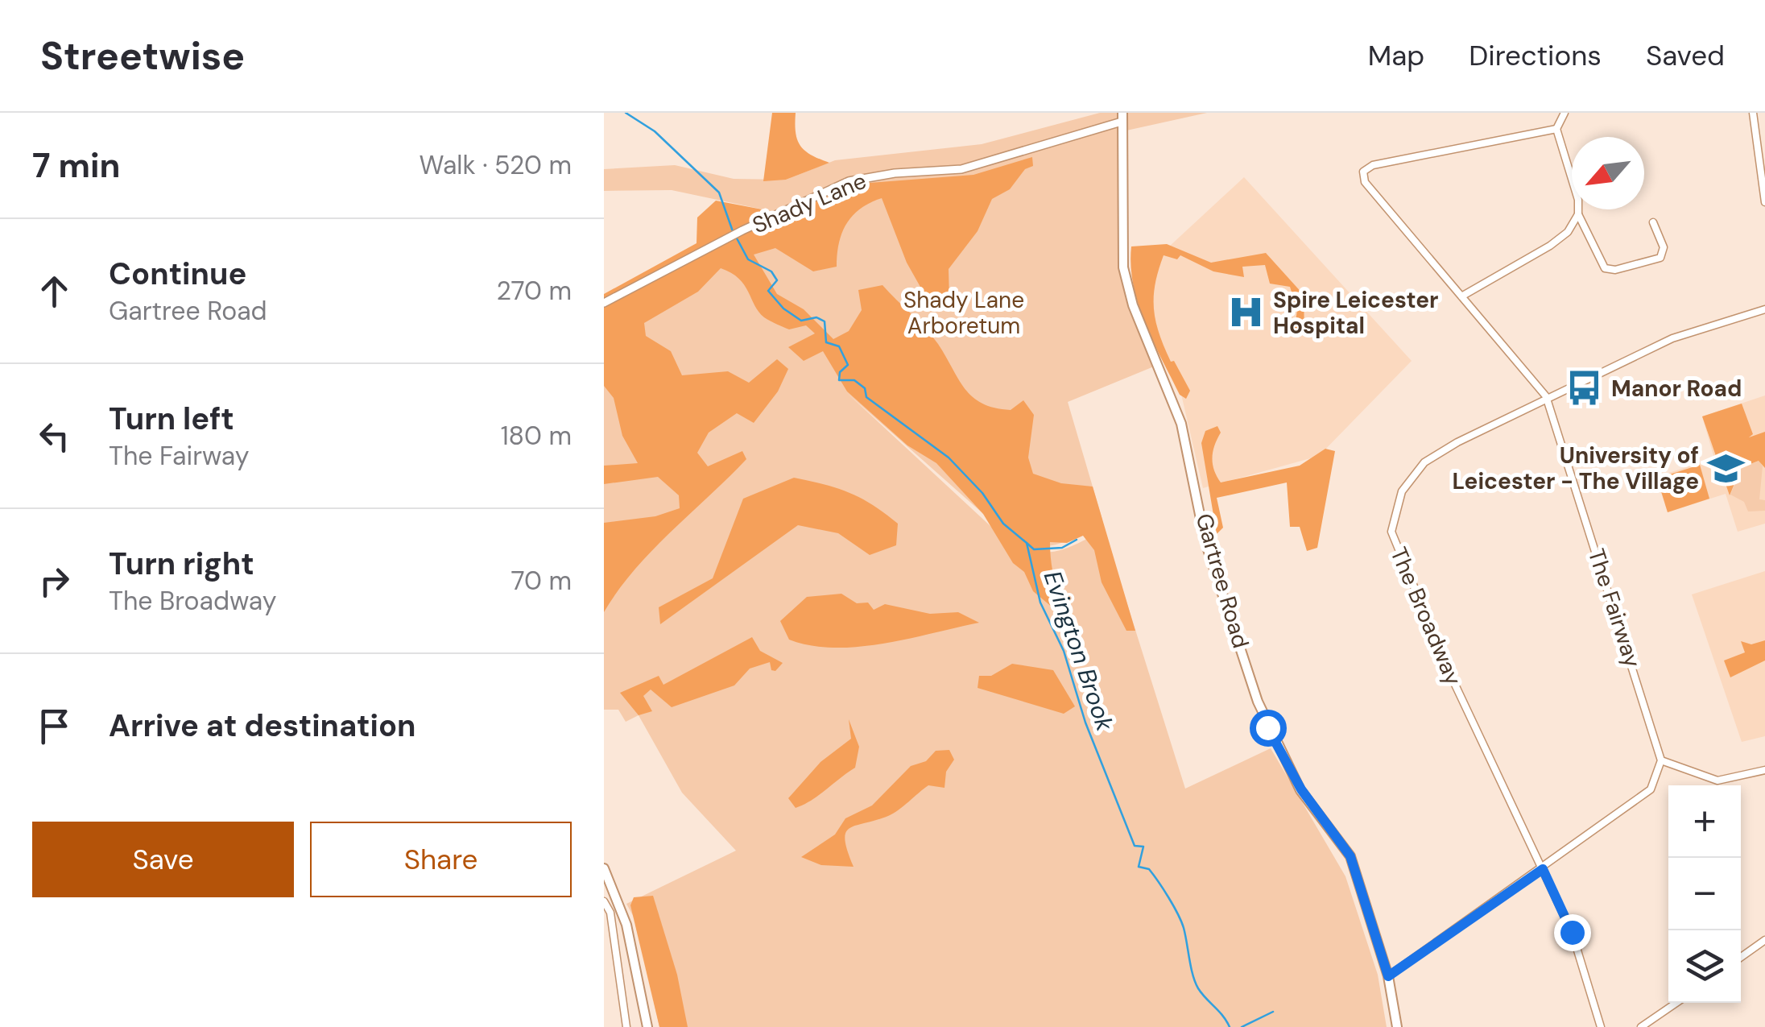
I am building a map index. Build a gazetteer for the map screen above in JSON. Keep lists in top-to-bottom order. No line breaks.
{"streets":{"main road":["Gartree Road"],"street":["Shady Lane","The Fairway","The Broadway"]},"crossings":[["Shady Lane","Gartree Road"],["The Fairway","The Broadway"]],"water":["Evington Brook"],"parks":["Shady Lane Arboretum"],"places":{"hospital":["Spire Leicester Hospital"],"bus stop":["Manor Road"],"school or university":["University of Leicester - The Village"]},"north":"bottom left","page":{"header":"Streetwise","nav":["Map","Directions","Saved"],"heading":["7 min","Walk · 520 m"],"list":[["Continue","Gartree Road","270 m"],["Turn left","The Fairway","180 m"],["Turn right","The Broadway","70 m"],"Arrive at destination"],"map_buttons":["+","−"],"buttons":["Save","Share"]}}
